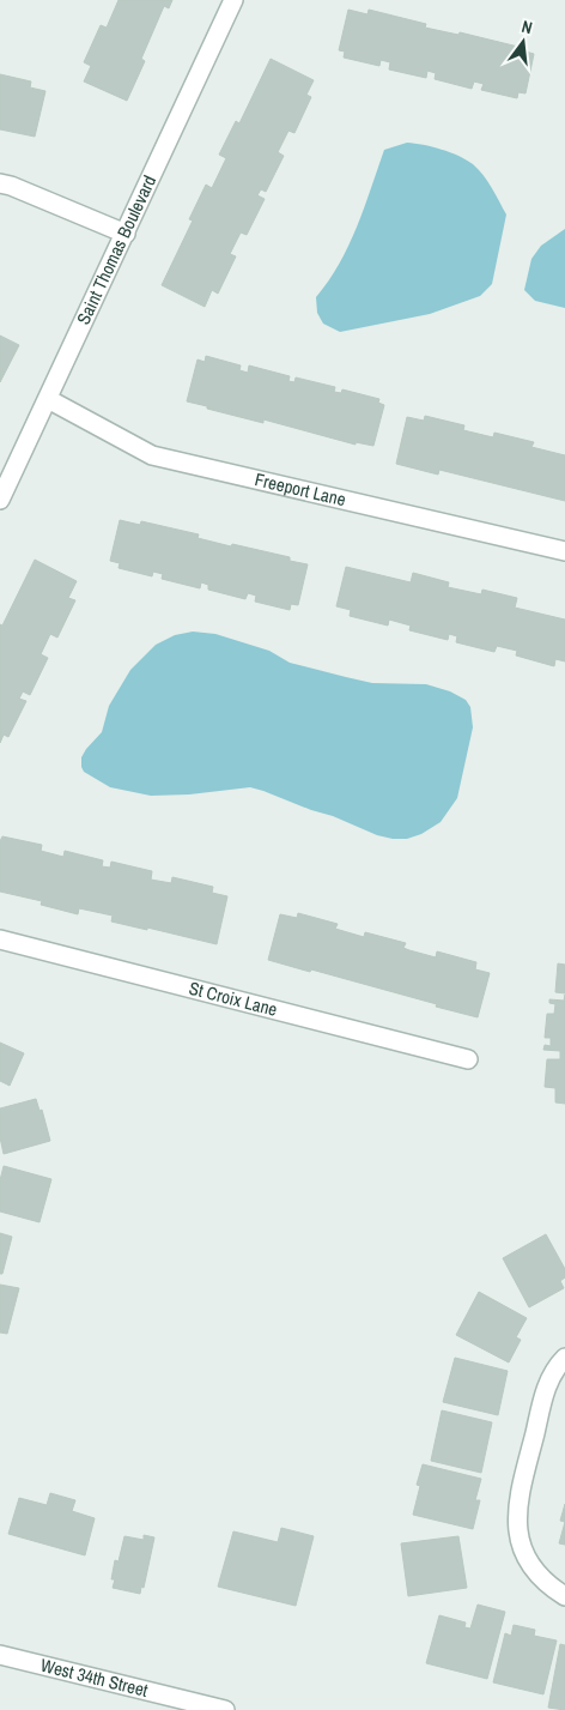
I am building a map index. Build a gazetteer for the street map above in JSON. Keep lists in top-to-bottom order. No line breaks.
{"streets":{"street":["Saint Thomas Boulevard","Freeport Lane","St Croix Lane","West 34th Street"]},"crossings":[["Saint Thomas Boulevard","Freeport Lane"]],"north":"top"}
